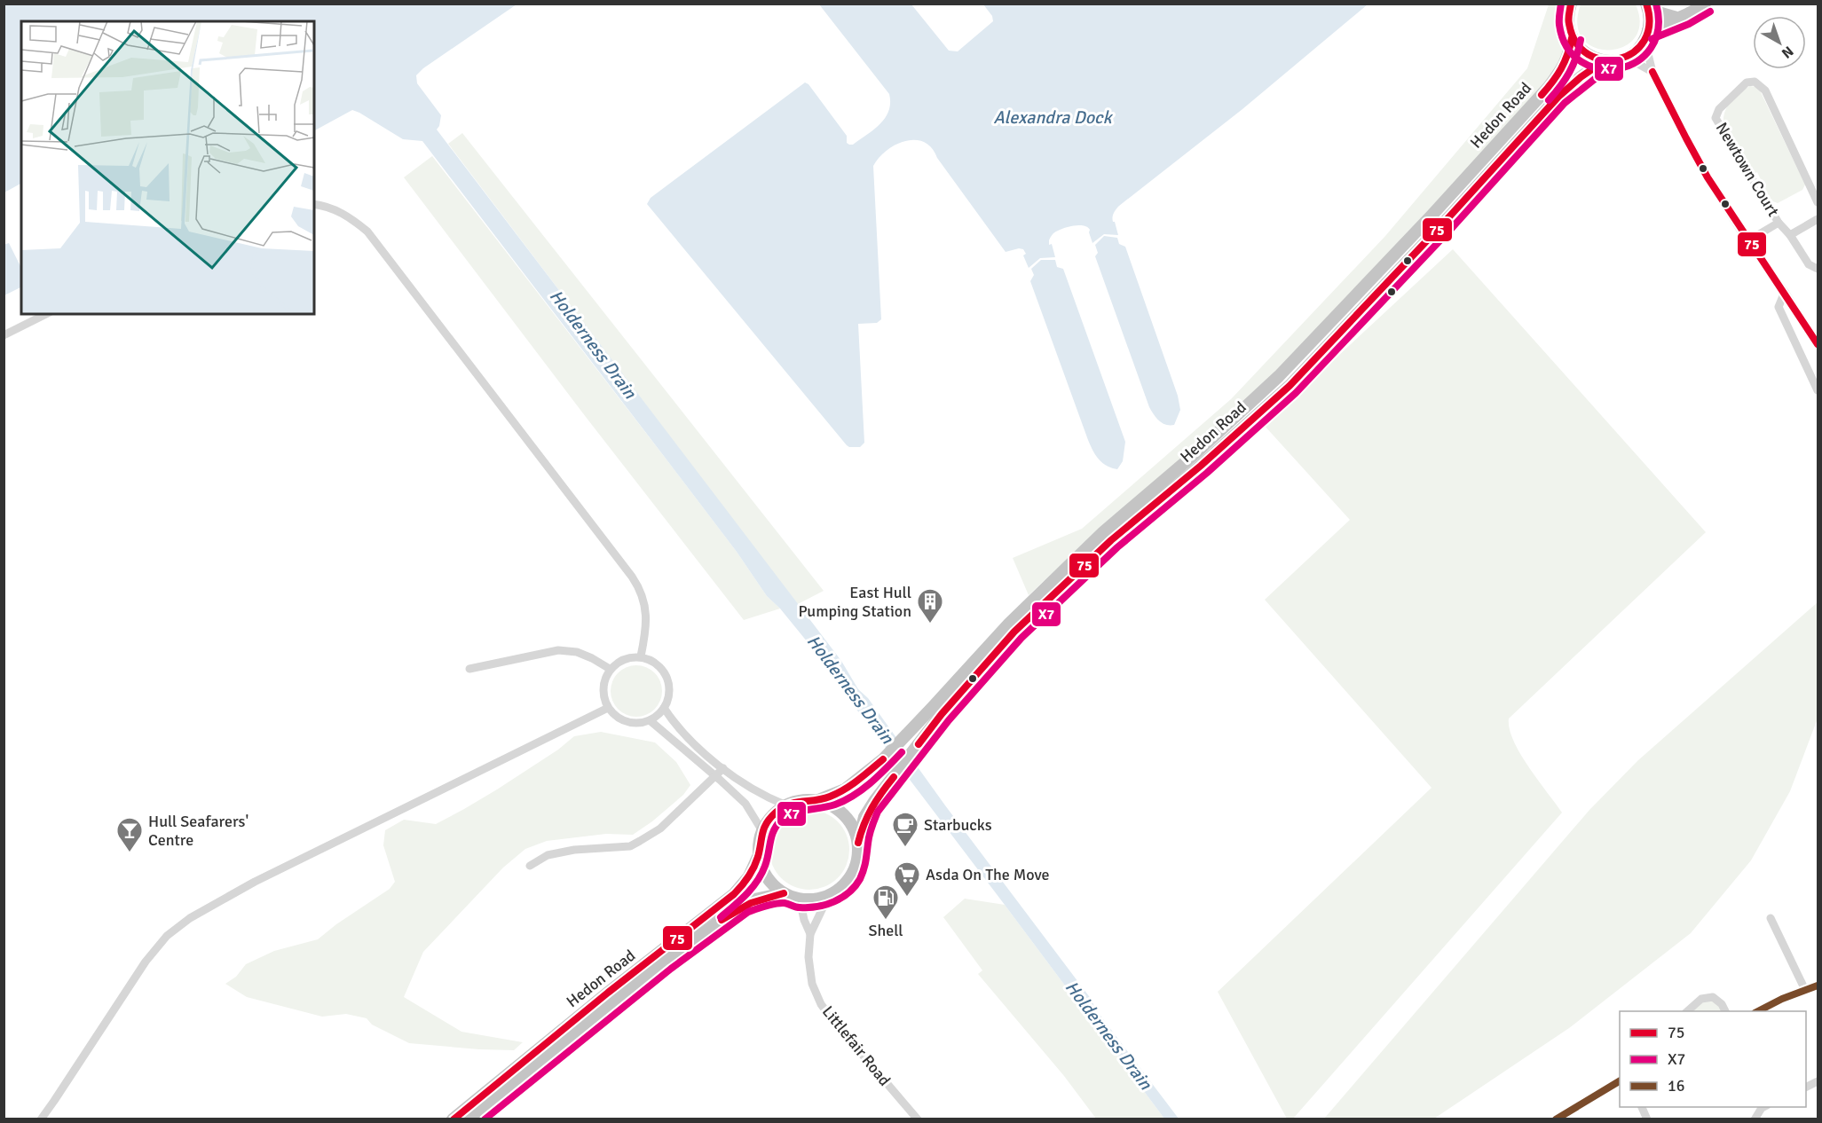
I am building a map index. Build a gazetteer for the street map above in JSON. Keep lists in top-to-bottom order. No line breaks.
{"streets":{"highway":["Hedon Road"],"street":["Newtown Court","Littlefair Road"]},"crossings":[["Hedon Road","Littlefair Road"]],"water":["Alexandra Dock","Holderness Drain"],"places":{"building":["East Hull Pumping Station"],"cafe":["Starbucks"],"bar":["Hull Seafarers' Centre"],"supermarket":["Asda On The Move"],"fuel station":["Shell"]},"lines":["transit line 75","transit line X7","transit line 16"],"legend":["75","X7","16"],"north":"bottom right"}
